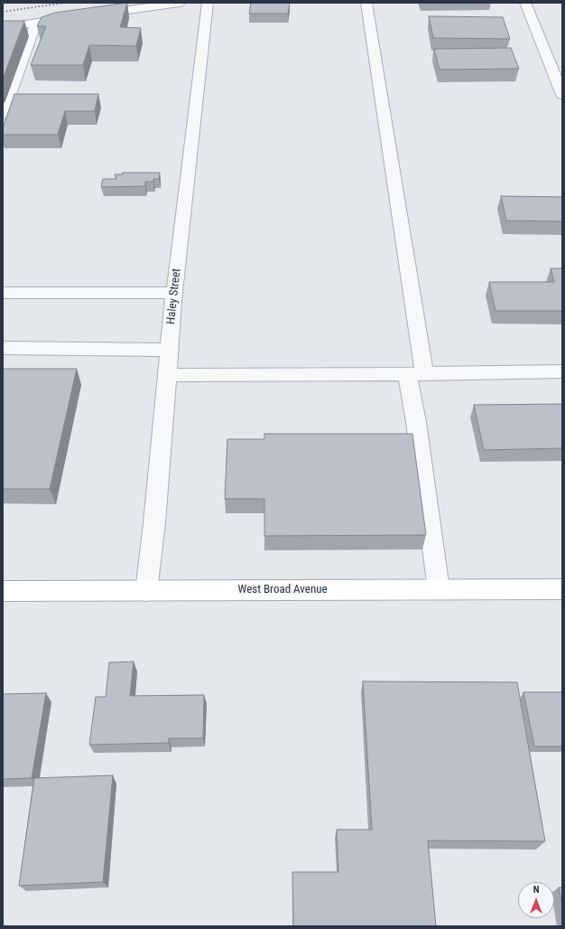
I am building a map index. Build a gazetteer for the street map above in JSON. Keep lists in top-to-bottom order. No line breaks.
{"streets":{"main road":["West Broad Avenue"],"street":["Haley Street"]},"crossings":[["Haley Street","West Broad Avenue"]],"north":"top"}
